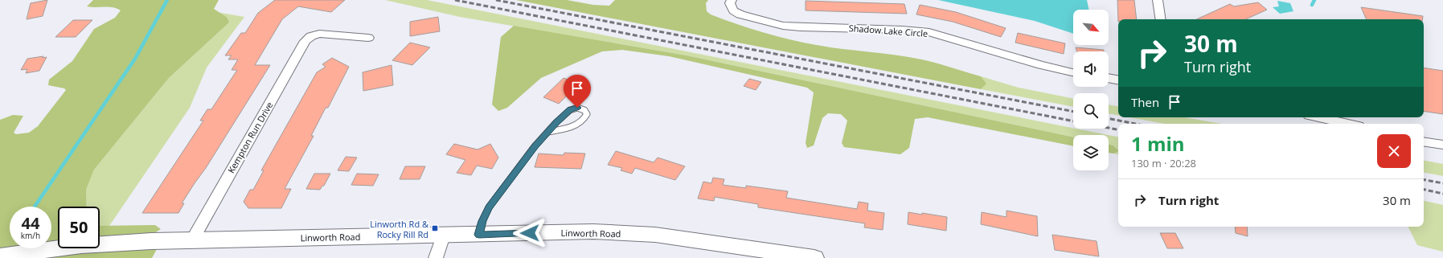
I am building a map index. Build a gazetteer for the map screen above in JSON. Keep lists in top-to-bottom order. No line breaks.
{"streets":{"main road":["Linworth Road"],"street":["Shadow Lake Circle","Kempton Run Drive"]},"crossings":[["Kempton Run Drive","Linworth Road"]],"places":{"transit":["Linworth Rd & Rocky Rill Rd"]},"north":"bottom right","page":{"turn":["30 m","Turn right"],"then":"Then","heading":["1 min","130 m · 20:28"],"list":[{"name":"Turn right","value":"30 m"}],"speed":"44 km/h","limit":"50"}}
